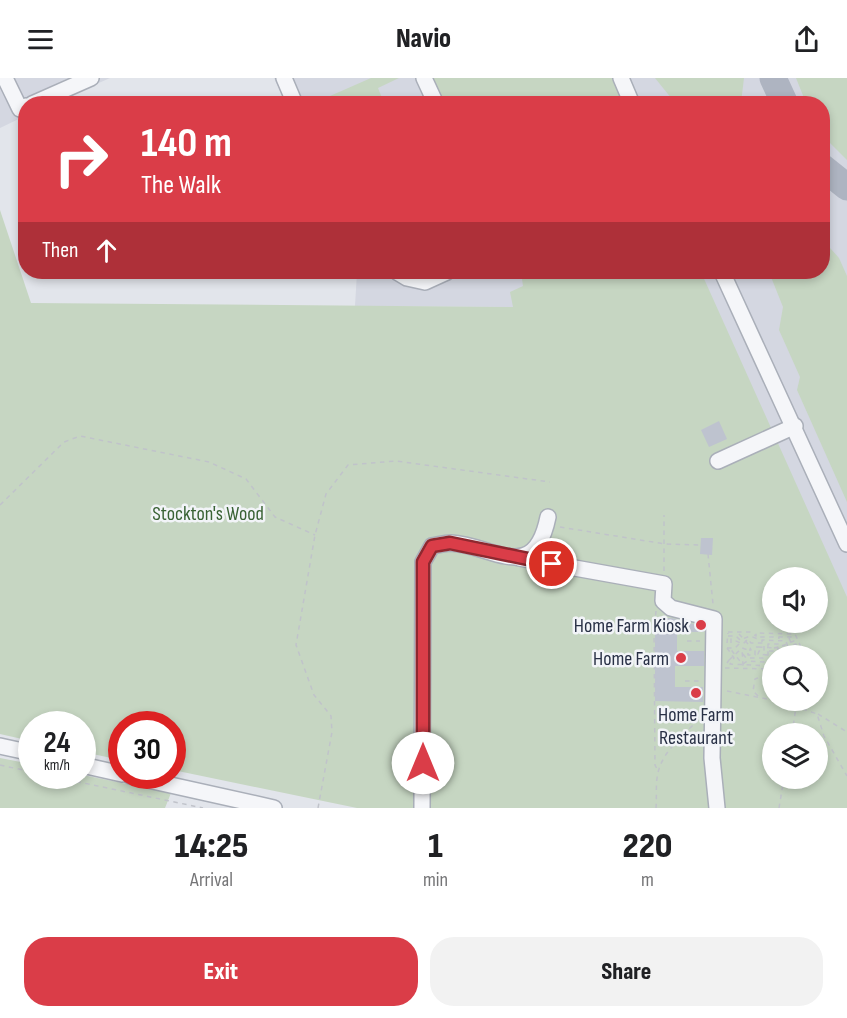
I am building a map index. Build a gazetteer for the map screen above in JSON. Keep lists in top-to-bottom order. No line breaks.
{"parks":["Stockton's Wood"],"places":["Home Farm Kiosk","Home Farm","Home Farm Restaurant"],"page":{"header":"Navio","turn":["140 m","The Walk"],"then":"Then","speed":"24 km/h","limit":"30","eta":["14:25","Arrival","1","min","220","m"],"buttons":["Exit","Share"]}}
